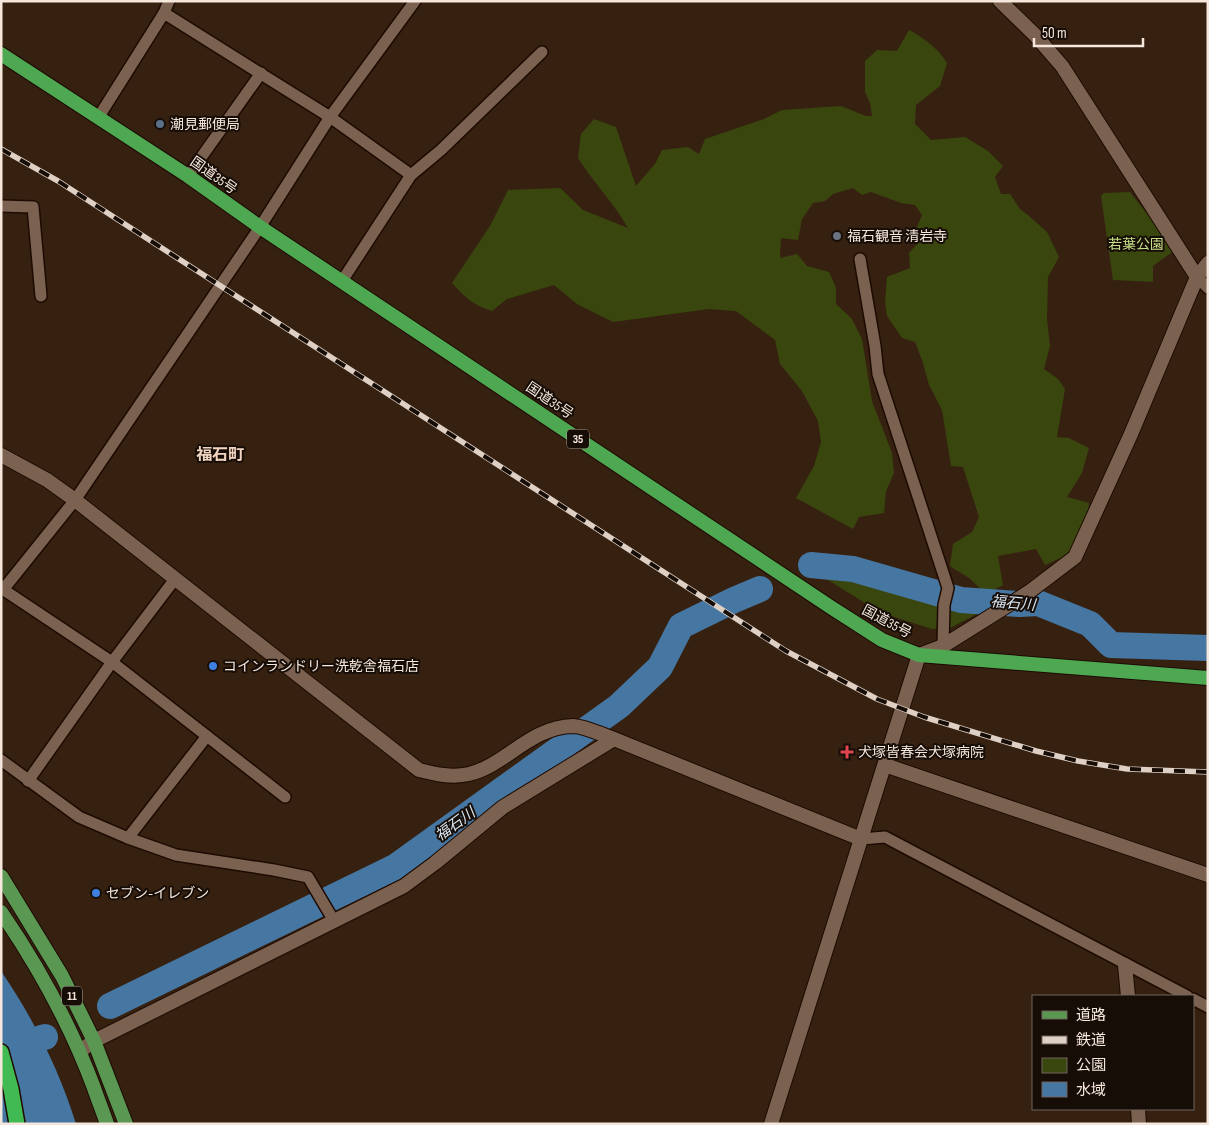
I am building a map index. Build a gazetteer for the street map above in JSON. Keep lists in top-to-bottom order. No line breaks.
{"streets":{"highway":["国道35号","35"],"main road":["11"]},"districts":["福石町"],"water":["福石川"],"parks":["若葉公園"],"places":{"other":["潮見郵便局","福石観音 清岩寺","コインランドリー洗乾舎福石店","セブン-イレブン"],"health":["犬塚皆春会犬塚病院"]},"legend":["道路","鉄道","公園","水域"],"scale_bar":"50 m"}
